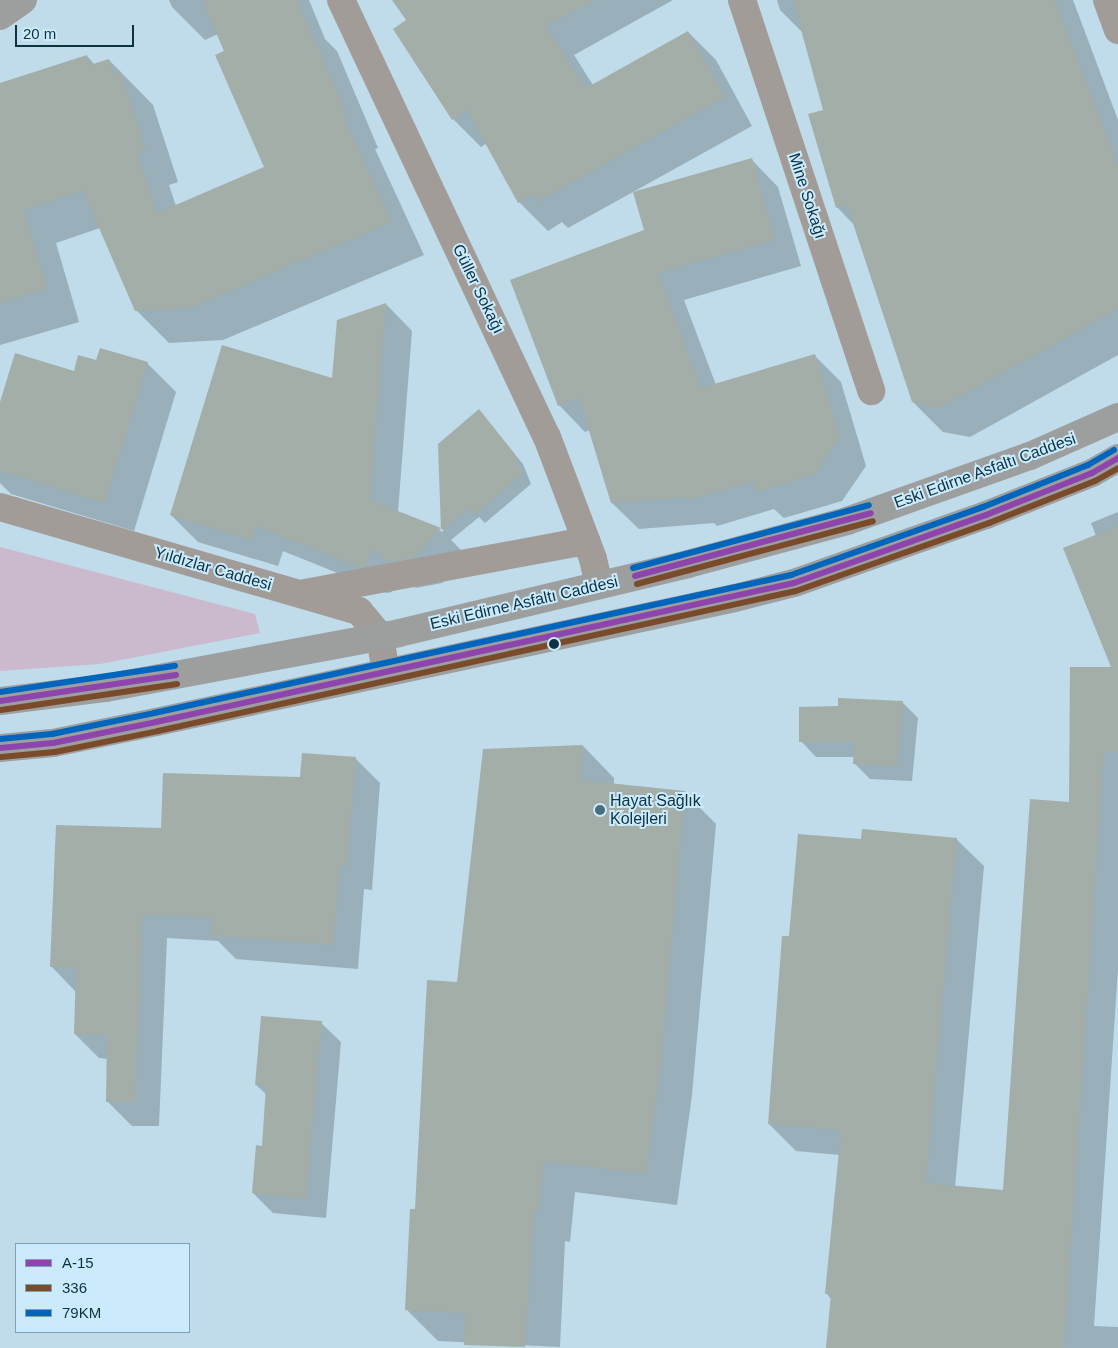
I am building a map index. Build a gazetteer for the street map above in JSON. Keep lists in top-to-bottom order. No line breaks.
{"streets":{"main road":["Eski Edirne Asfaltı Caddesi"],"street":["Mine Sokağı","Güller Sokağı","Yıldızlar Caddesi"]},"crossings":[["Güller Sokağı","Eski Edirne Asfaltı Caddesi"],["Eski Edirne Asfaltı Caddesi","Yıldızlar Caddesi"]],"places":["Hayat Sağlık Kolejleri"],"lines":["transit line 79KM","transit line A-15","transit line 336"],"legend":["A-15","336","79KM"],"scale_bar":"20 m"}
